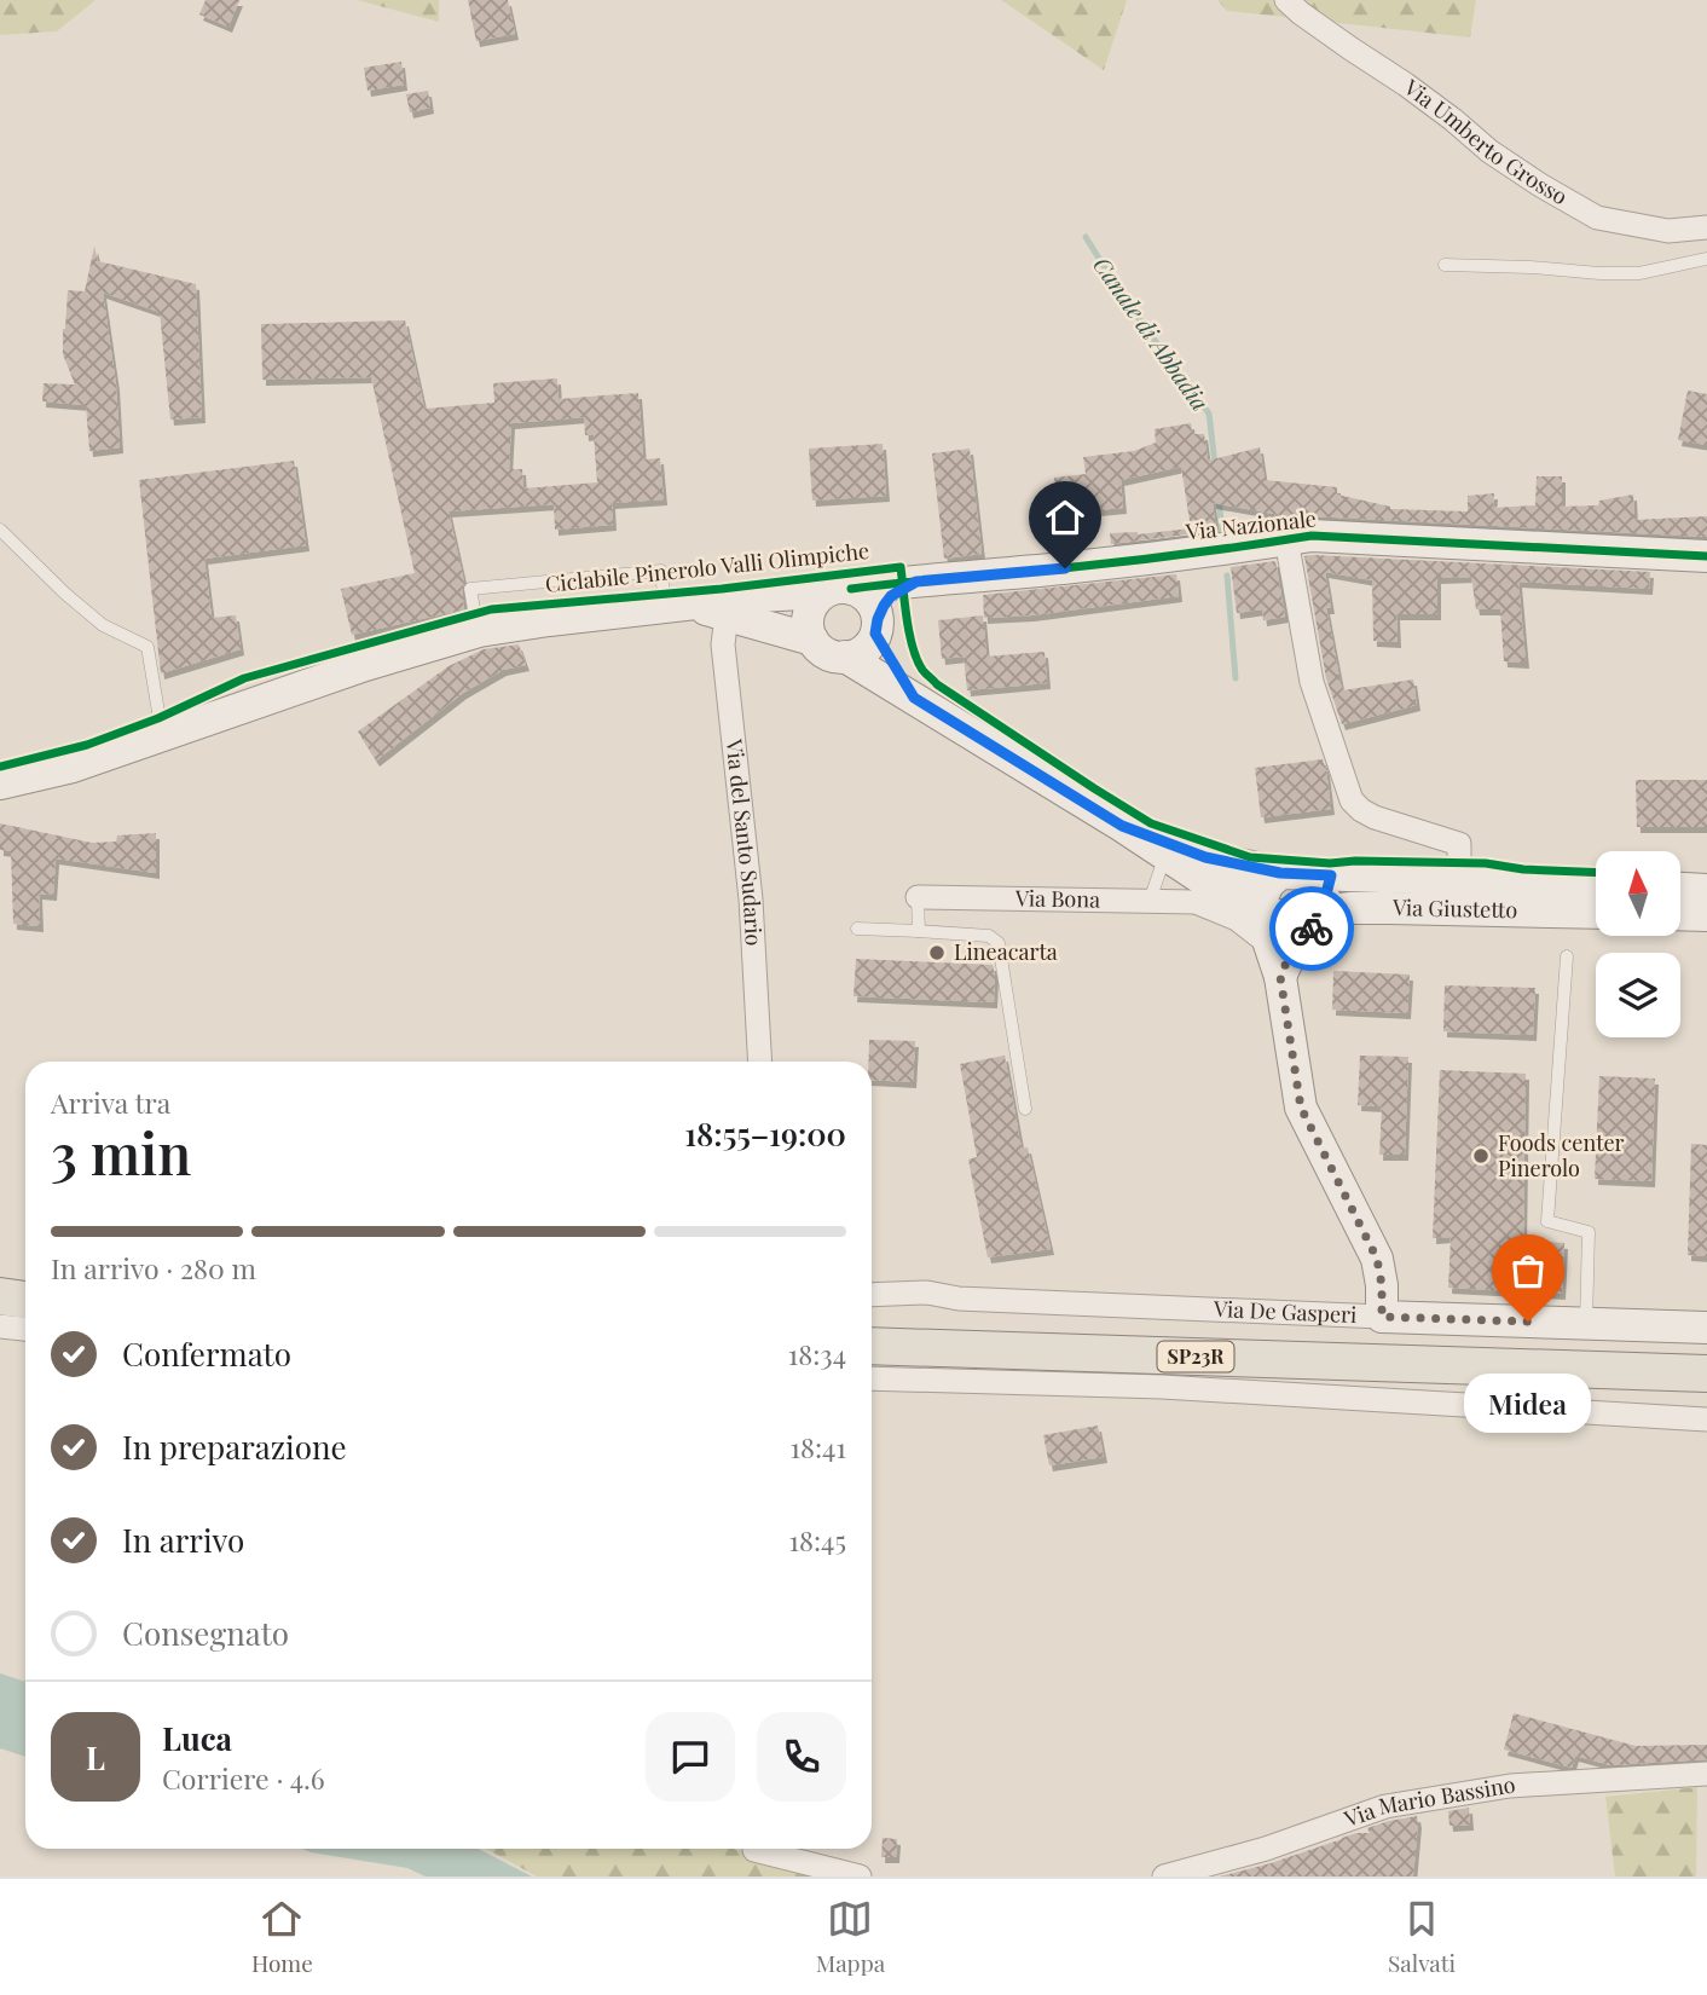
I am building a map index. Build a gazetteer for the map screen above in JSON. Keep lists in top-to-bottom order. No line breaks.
{"streets":{"main road":["Via Nazionale","Via Giustetto","Via De Gasperi","SP23R"],"street":["Via Umberto Grosso","Via del Santo Sudario","Via Bona","Via Mario Bassino"],"cycle path":["Ciclabile Pinerolo Valli Olimpiche"]},"crossings":[["Via Nazionale","Via Giustetto"]],"water":["Canale di Abbadia"],"places":["Lineacarta","Foods center Pinerolo","Midea"],"north":"top","page":{"heading":["3 min","Arriva tra","18:55–19:00"],"panel":["Luca","Corriere · 4.6"],"bar":"In arrivo · 280 m","list":[["Confermato","18:34"],["In preparazione","18:41"],["In arrivo","18:45"],"Consegnato"],"bubble":"Midea","round":"L","tabs":["Home","Mappa","Salvati"]}}
